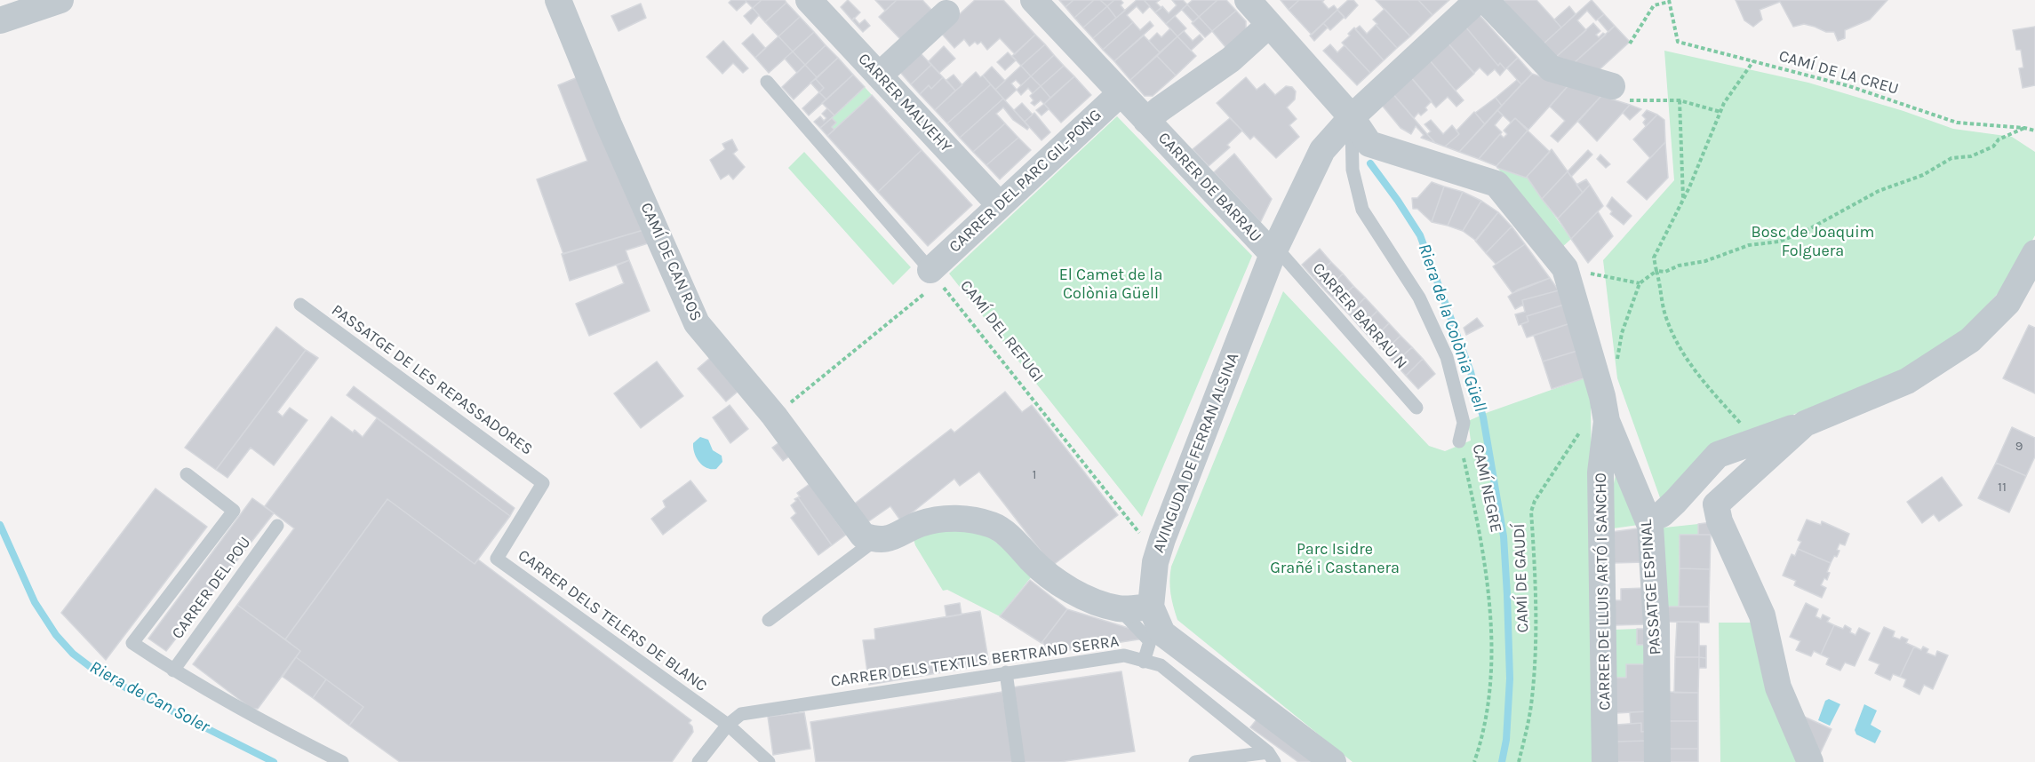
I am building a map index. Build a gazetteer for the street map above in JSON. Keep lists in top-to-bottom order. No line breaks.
{"streets":{"street":["CARRER MALVEHY","CARRER DEL PARC GIL-PONG","CARRER DE BARRAU","CAMÍ DE CAN ROS","AVINGUDA DE FERRAN ALSINA","PASSATGE ESPINAL","CARRER DE LLUIS ARTÓ I SANCHO"],"lane":["CARRER BARRAU N","PASSATGE DE LES REPASSADORES","CAMÍ NEGRE","CARRER DEL POU","CARRER DELS TELERS DE BLANC","CARRER DELS TEXTILS BERTRAND SERRA"],"path":["CAMÍ DE LA CREU","CAMÍ DEL REFUGI","CAMÍ DE GAUDÍ"]},"crossings":[["CARRER MALVEHY","CARRER DEL PARC GIL-PONG"],["CARRER DEL PARC GIL-PONG","CARRER DE BARRAU"],["CARRER DEL PARC GIL-PONG","CAMÍ DEL REFUGI"],["CARRER DE BARRAU","CARRER BARRAU N"],["CARRER DE BARRAU","AVINGUDA DE FERRAN ALSINA"],["CARRER BARRAU N","AVINGUDA DE FERRAN ALSINA"],["CAMÍ DEL REFUGI","AVINGUDA DE FERRAN ALSINA"],["PASSATGE DE LES REPASSADORES","CARRER DELS TELERS DE BLANC"],["AVINGUDA DE FERRAN ALSINA","CAMÍ NEGRE"],["CAMÍ DE GAUDÍ","PASSATGE ESPINAL"],["CAMÍ DE GAUDÍ","CARRER DE LLUIS ARTÓ I SANCHO"],["PASSATGE ESPINAL","CARRER DE LLUIS ARTÓ I SANCHO"],["CARRER DELS TELERS DE BLANC","CARRER DELS TEXTILS BERTRAND SERRA"]],"water":["Riera de la Colònia Güell","Riera de Can Soler"],"parks":["Bosc de Joaquim Folguera","El Camet de la Colònia Güell","Parc Isidre Grañé i Castanera"],"house_numbers":["9","1","11"]}
